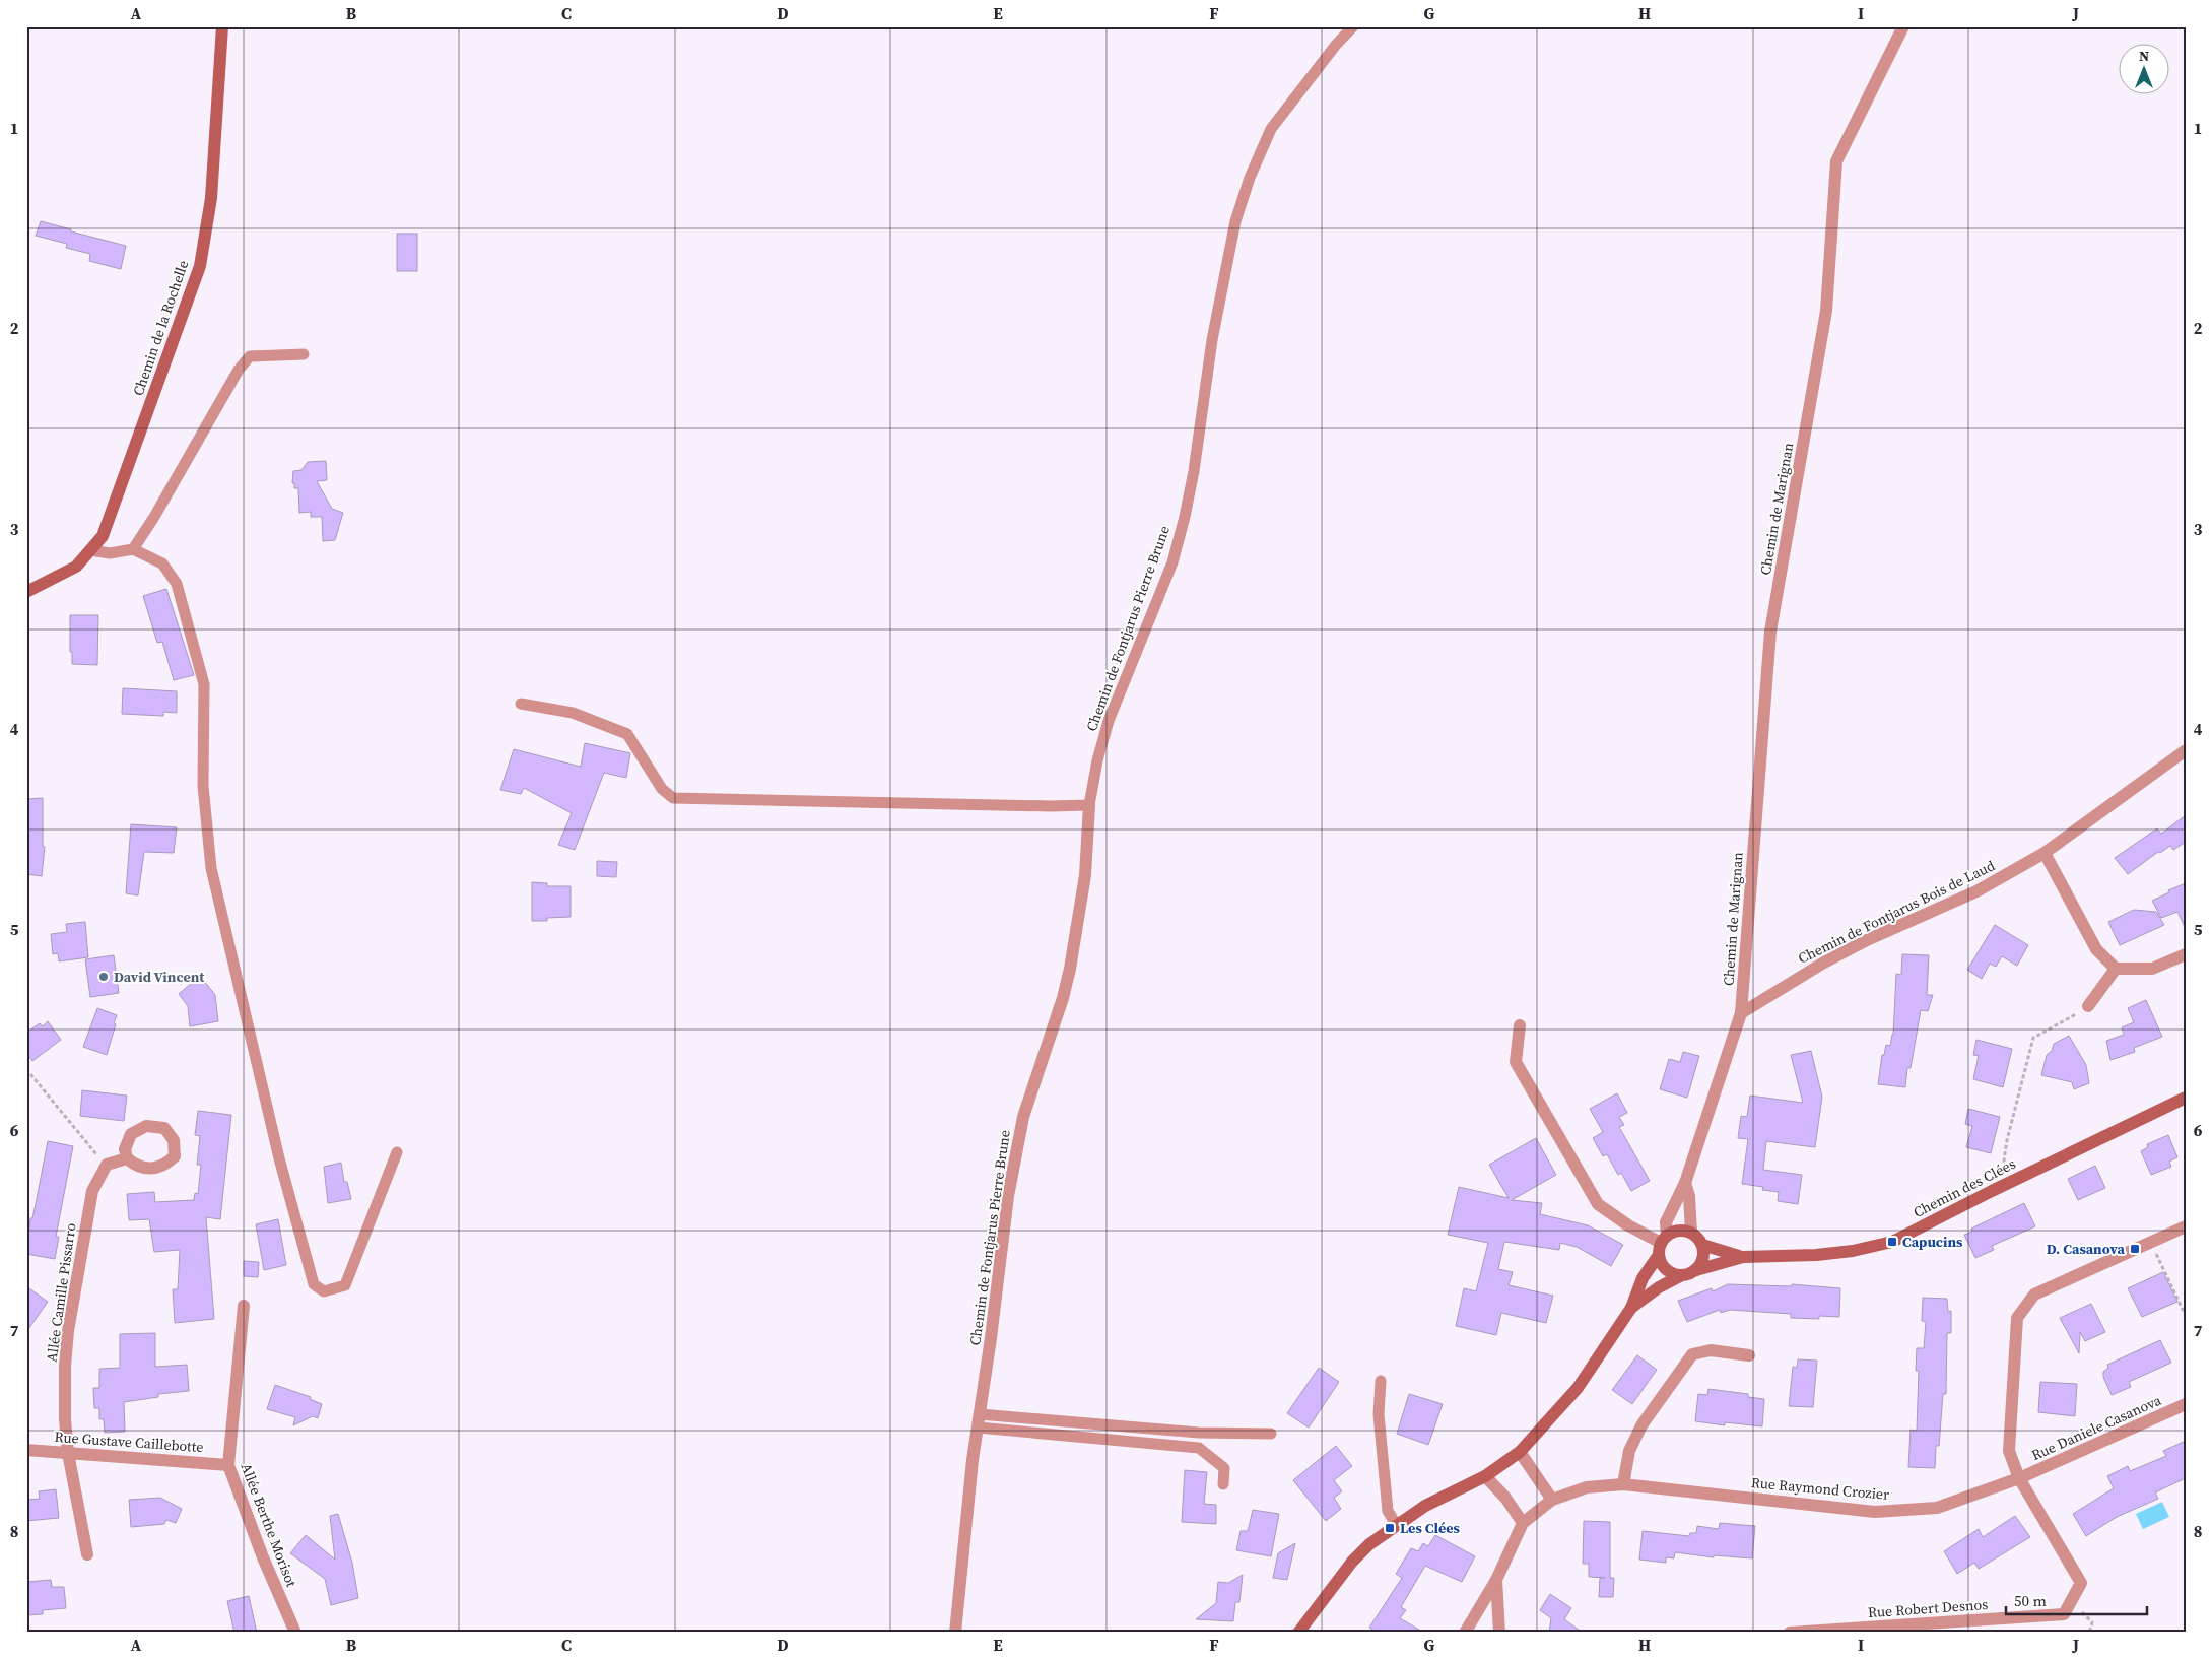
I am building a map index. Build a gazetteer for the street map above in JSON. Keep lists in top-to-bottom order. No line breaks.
{"streets":{"street":["Chemin de la Rochelle","Chemin de Marignan","Chemin de Fontjarus Pierre Brune","Chemin de Fontjarus Bois de Laud","Chemin des Clées","Allée Camille Pissarro","Rue Daniele Casanova","Rue Gustave Caillebotte","Rue Raymond Crozier","Allée Berthe Morisot","Rue Robert Desnos"]},"crossings":[["Chemin de Marignan","Chemin de Fontjarus Bois de Laud"],["Allée Camille Pissarro","Rue Gustave Caillebotte"],["Rue Daniele Casanova","Rue Raymond Crozier"],["Rue Daniele Casanova","Rue Robert Desnos"],["Rue Gustave Caillebotte","Allée Berthe Morisot"],["Rue Raymond Crozier","Rue Robert Desnos"]],"places":{"other":["David Vincent"],"transit":["Capucins","D. Casanova","Les Clées"]},"scale_bar":"50 m","north":"top","grid":{"columns":["A","B","C","D","E","F","G","H","I","J"],"rows":["1","2","3","4","5","6","7","8"]}}
